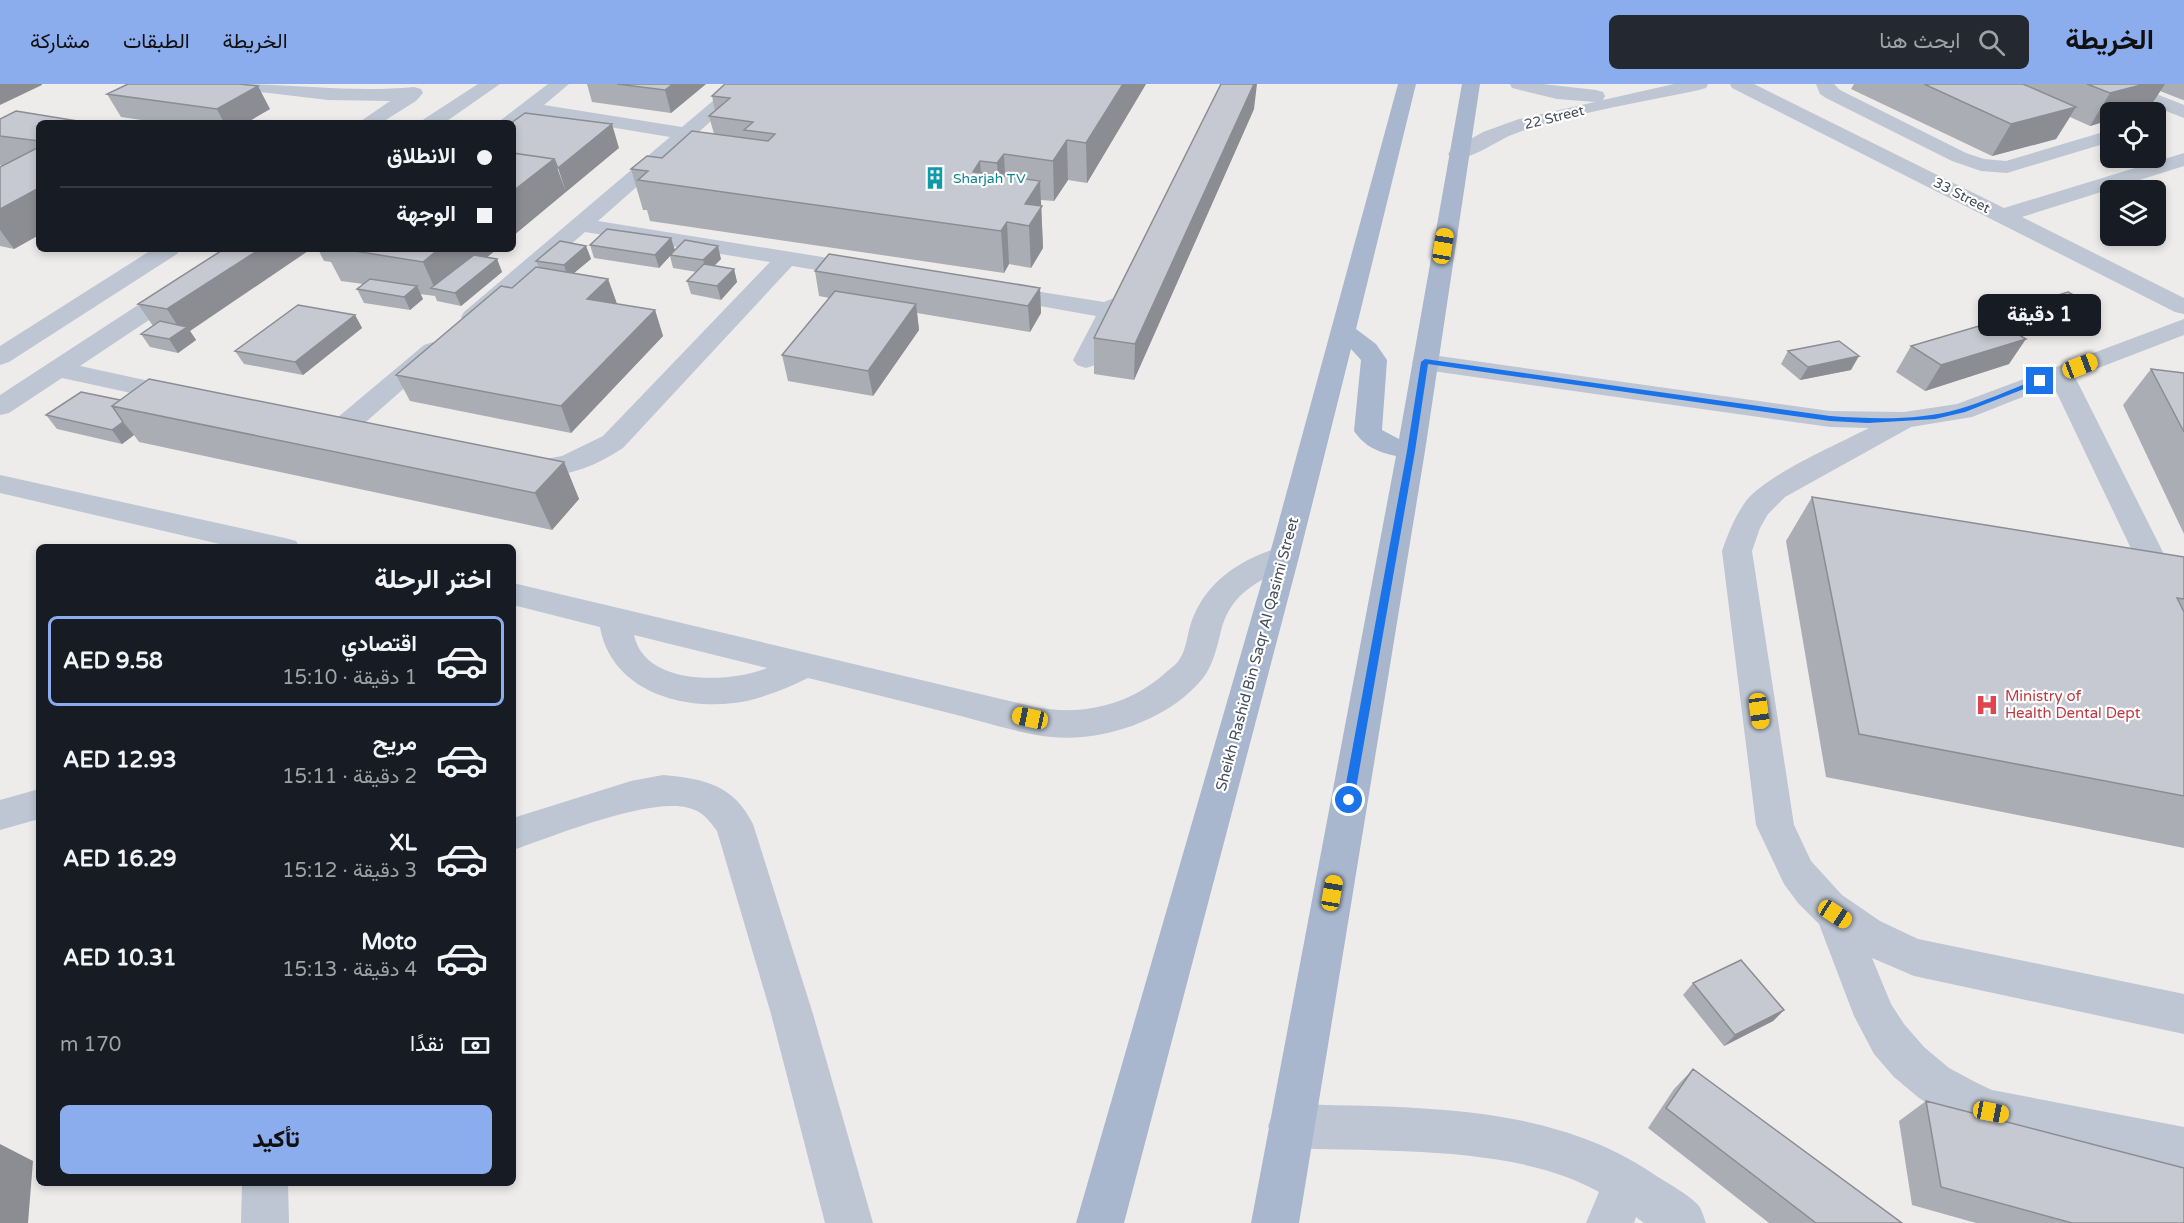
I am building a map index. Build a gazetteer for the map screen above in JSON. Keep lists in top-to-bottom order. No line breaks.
{"streets":{"main road":["Sheikh Rashid Bin Saqr Al Qasimi Street"],"street":["22 Street","33 Street"]},"places":{"building":["Sharjah TV"],"hospital":["Ministry of Health Dental Dept"]},"page":{"header":"الخريطة","search":"ابحث هنا","nav":["الخريطة","الطبقات","مشاركة"],"banner":["الانطلاق","الوجهة"],"bubble":"1 دقيقة","heading":"اختر الرحلة","list":[{"name":"اقتصادي","note":"1 دقيقة · 15:10","value":"AED 9.58"},{"name":"مريح","note":"2 دقيقة · 15:11","value":"AED 12.93"},{"name":"XL","note":"3 دقيقة · 15:12","value":"AED 16.29"},{"name":"Moto","note":"4 دقيقة · 15:13","value":"AED 10.31"}],"pay":["نقدًا","170 m"],"buttons":"تأكيد"}}
